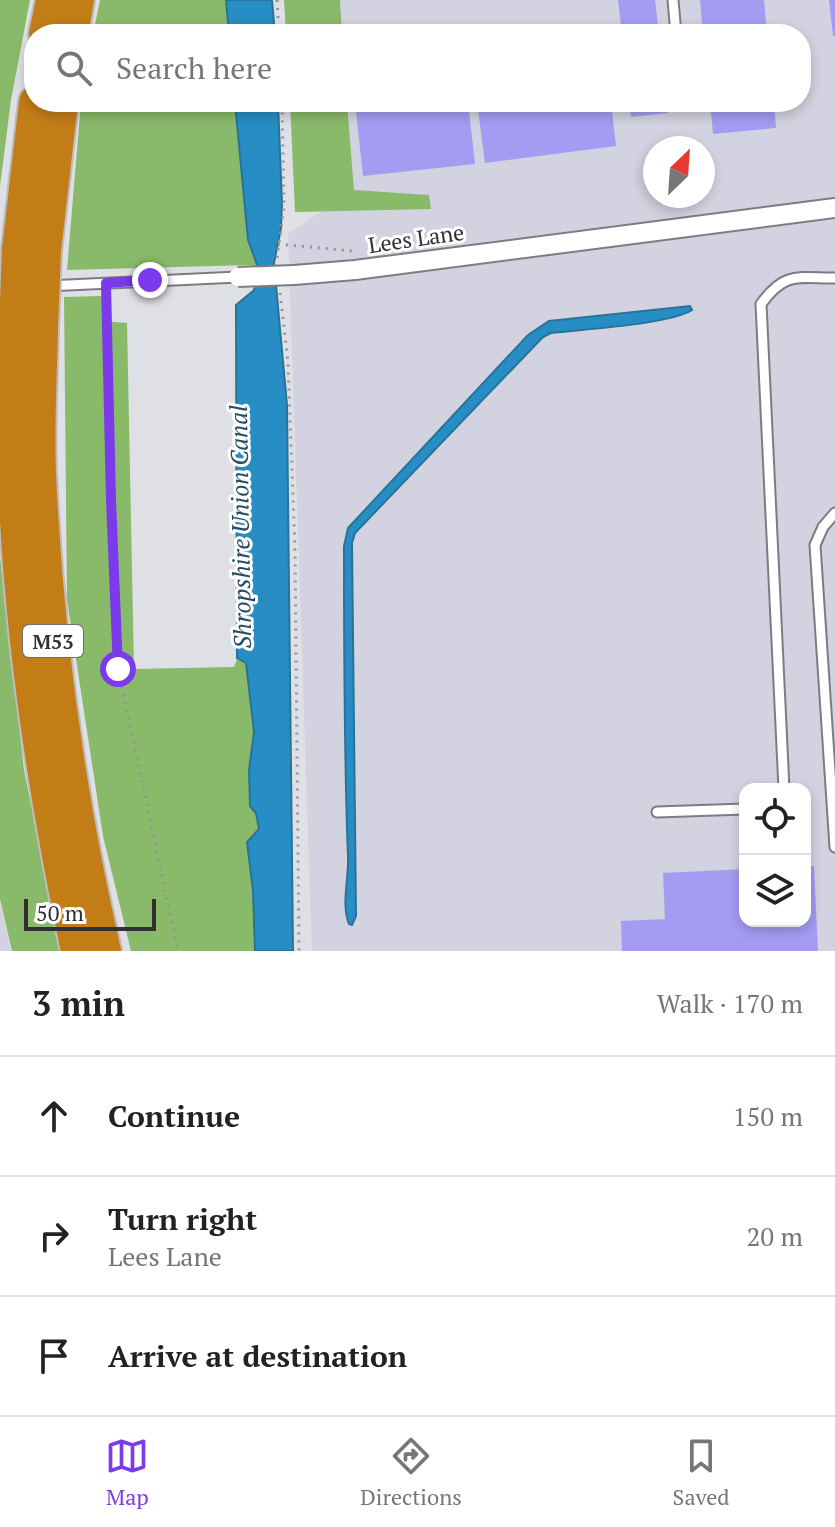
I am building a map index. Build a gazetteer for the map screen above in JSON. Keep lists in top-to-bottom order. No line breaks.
{"streets":{"highway":["M53"],"street":["Lees Lane"]},"water":["Shropshire Union Canal"],"scale_bar":"50 m","north":"top right","page":{"search":"Search here","scale":"50 m","heading":["3 min","Walk · 170 m"],"list":[["Continue","150 m"],["Turn right","Lees Lane","20 m"],"Arrive at destination"],"nav":["Map","Directions","Saved"]}}
